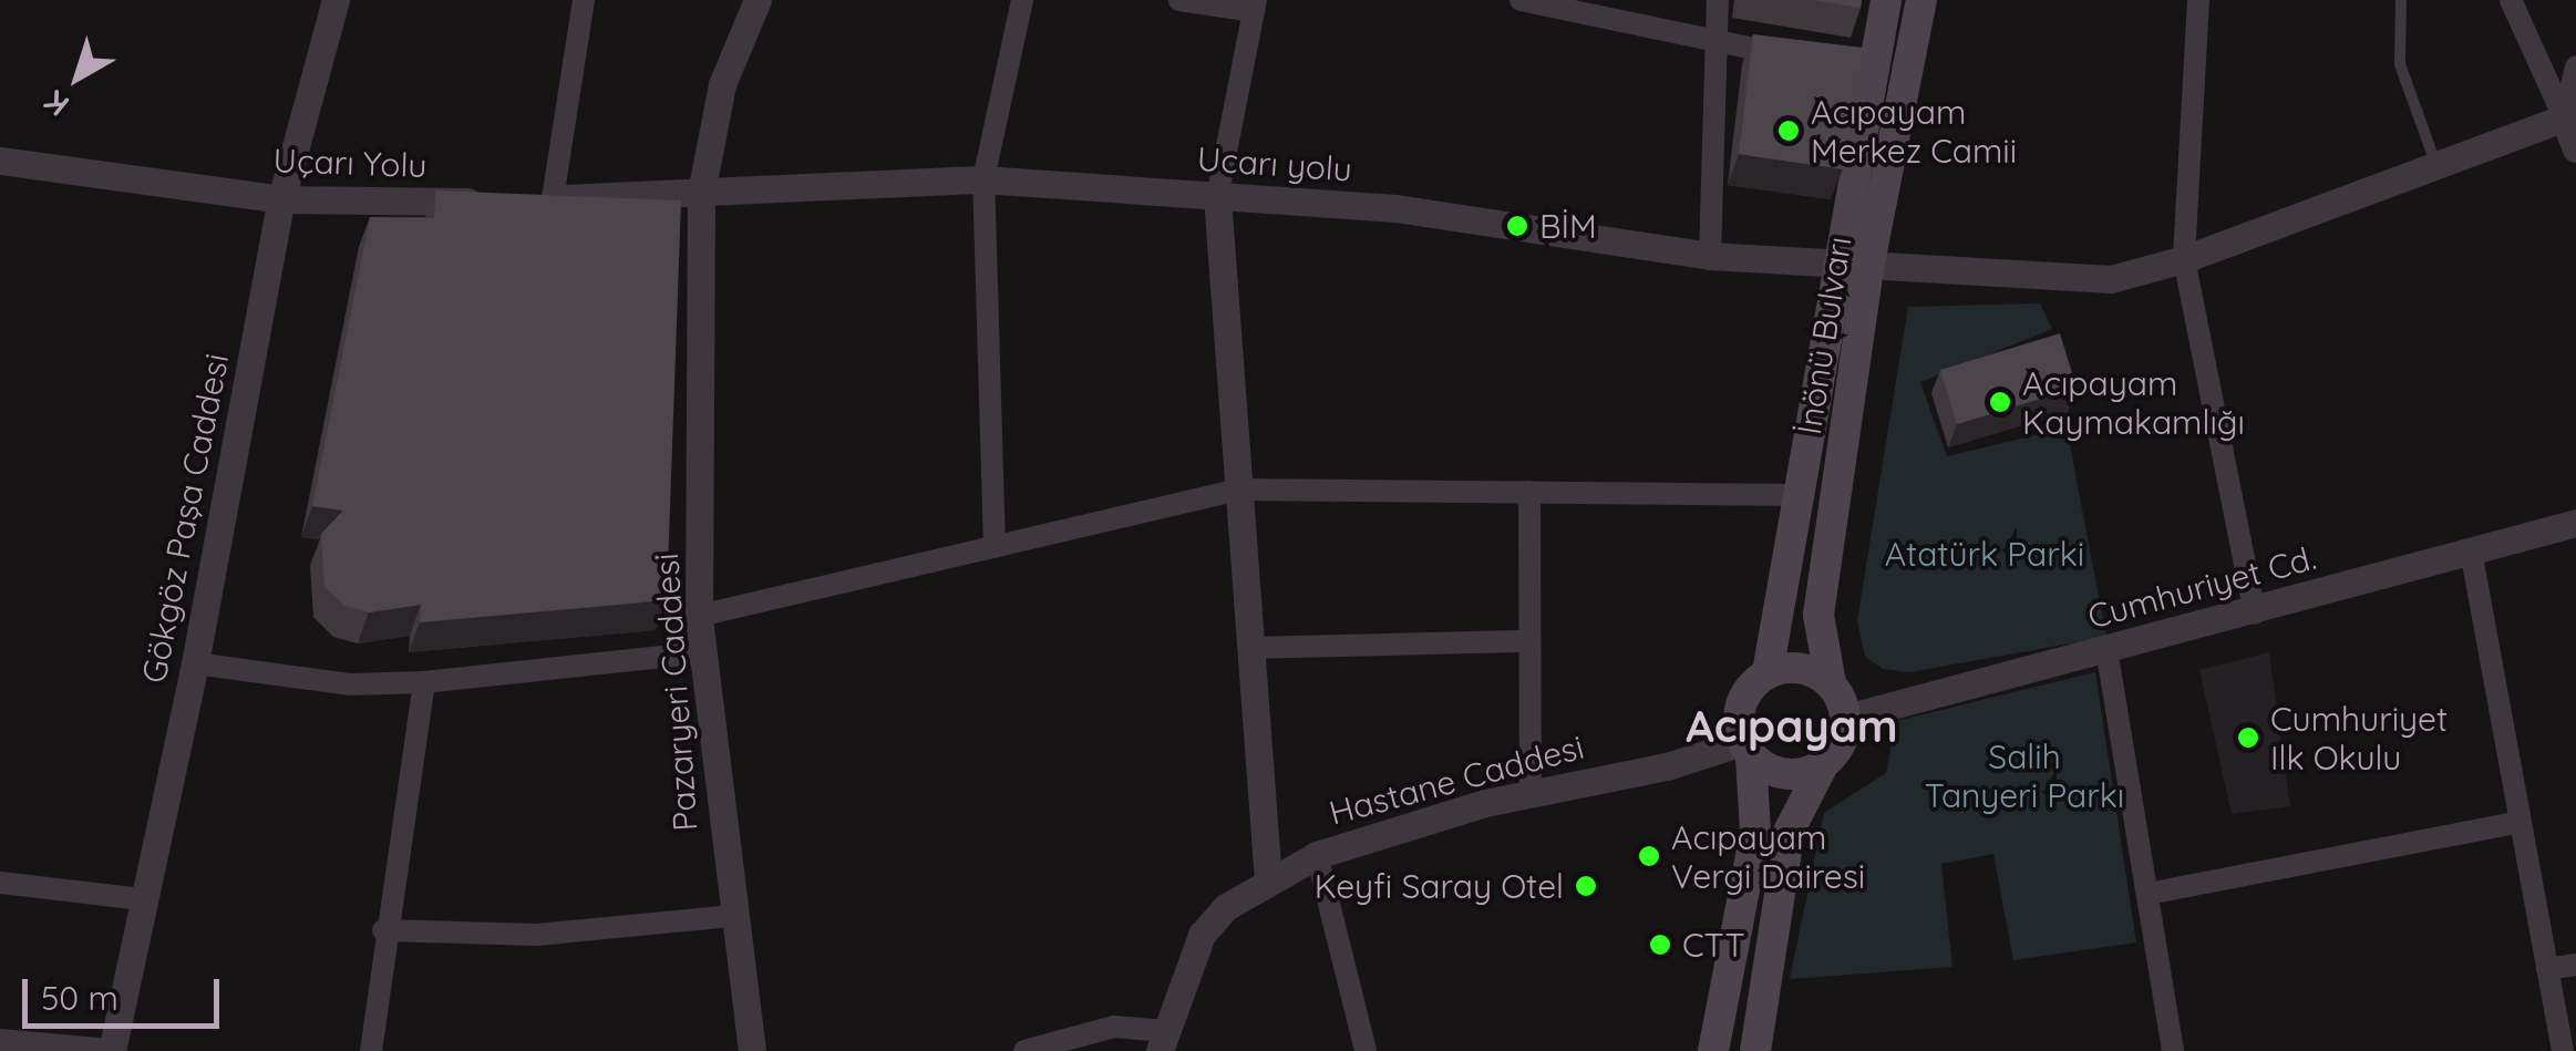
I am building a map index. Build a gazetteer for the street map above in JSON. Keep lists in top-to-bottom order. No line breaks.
{"streets":{"main road":["İnönü Bulvarı"],"street":["Uçarı Yolu","Ucarı yolu","Gökgöz Paşa Caddesi","Cumhuriyet Cd.","Pazaryeri Caddesi","Hastane Caddesi"]},"crossings":[["Uçarı Yolu","Ucarı yolu"],["Uçarı Yolu","Gökgöz Paşa Caddesi"],["Uçarı Yolu","Pazaryeri Caddesi"],["Ucarı yolu","İnönü Bulvarı"],["Ucarı yolu","Pazaryeri Caddesi"],["İnönü Bulvarı","Cumhuriyet Cd."],["İnönü Bulvarı","Hastane Caddesi"],["Cumhuriyet Cd.","Hastane Caddesi"]],"districts":["Acıpayam"],"parks":["Atatürk Parki","Salih Tanyeri Parkı"],"places":["Acıpayam Merkez Camii","BİM","Acıpayam Kaymakamlığı","Cumhuriyet Ilk Okulu","Acıpayam Vergi Dairesi","Keyfi Saray Otel","CTT"],"scale_bar":"50 m","north":"bottom left"}
